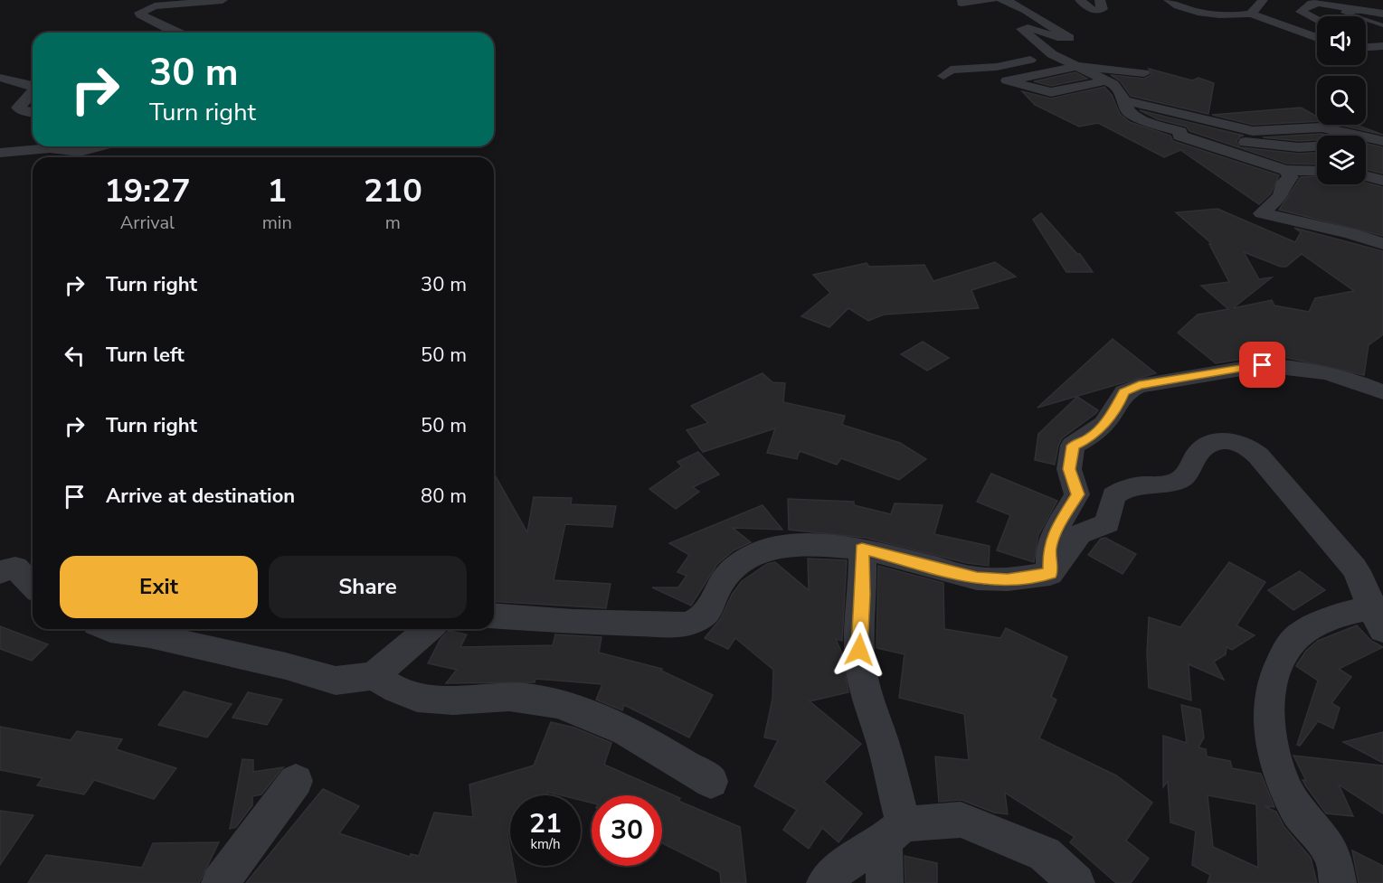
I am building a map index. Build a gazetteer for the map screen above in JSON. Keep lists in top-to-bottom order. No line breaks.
{"page":{"turn":["30 m","Turn right"],"eta":["19:27","Arrival","1","min","210","m"],"list":[{"name":"Turn right","value":"30 m"},{"name":"Turn left","value":"50 m"},{"name":"Turn right","value":"50 m"},{"name":"Arrive at destination","value":"80 m"}],"buttons":["Exit","Share"],"speed":"21 km/h","limit":"30"}}
